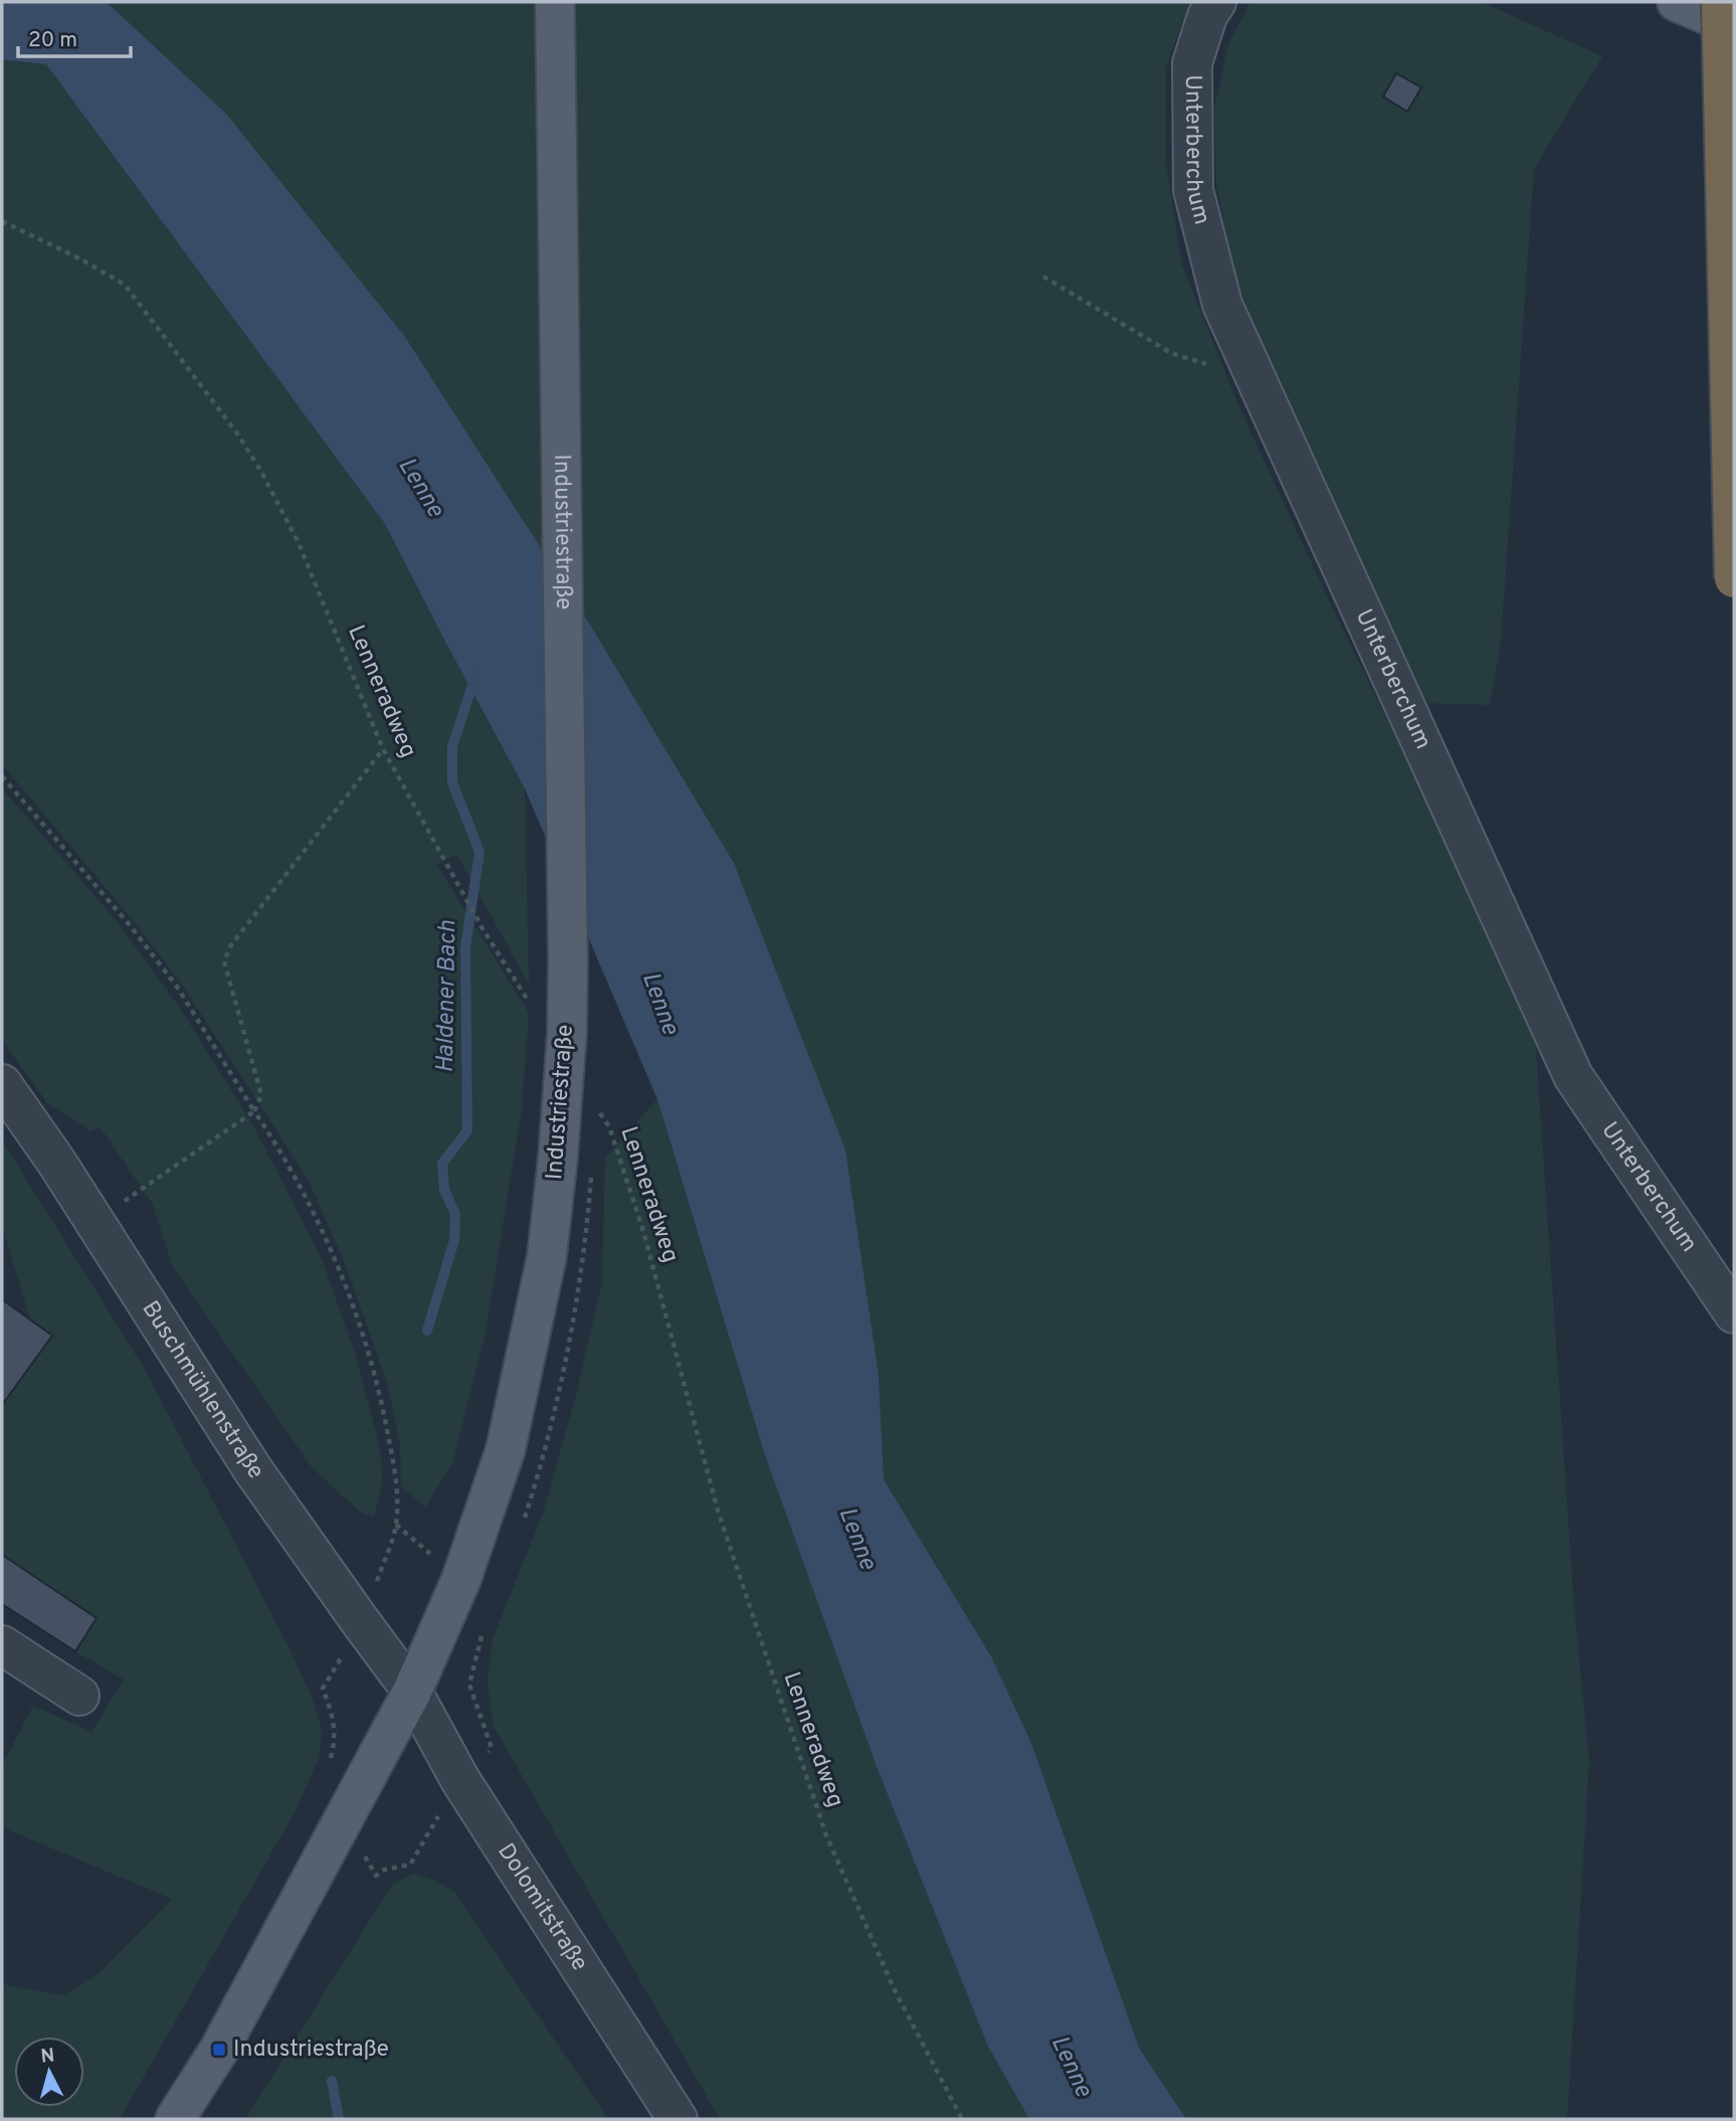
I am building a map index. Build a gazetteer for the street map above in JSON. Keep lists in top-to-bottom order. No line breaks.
{"streets":{"main road":["Industriestraße"],"street":["Unterberchum","Buschmühlenstraße","Dolomitstraße"],"path":["Lenneradweg"]},"crossings":[["Industriestraße","Buschmühlenstraße"],["Industriestraße","Dolomitstraße"],["Buschmühlenstraße","Dolomitstraße"]],"water":["Lenne","Haldener Bach"],"places":{"transit":["Industriestraße"]},"scale_bar":"20 m","north":"top"}
